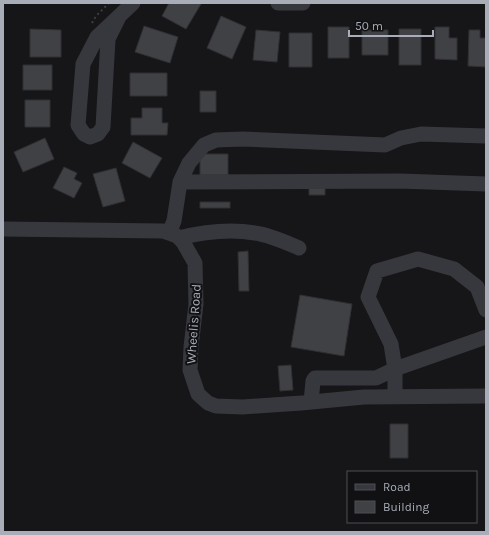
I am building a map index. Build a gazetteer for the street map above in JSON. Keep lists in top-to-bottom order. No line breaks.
{"streets":{"street":["Wheelis Road"]},"legend":["Road","Building"],"scale_bar":"50 m"}
